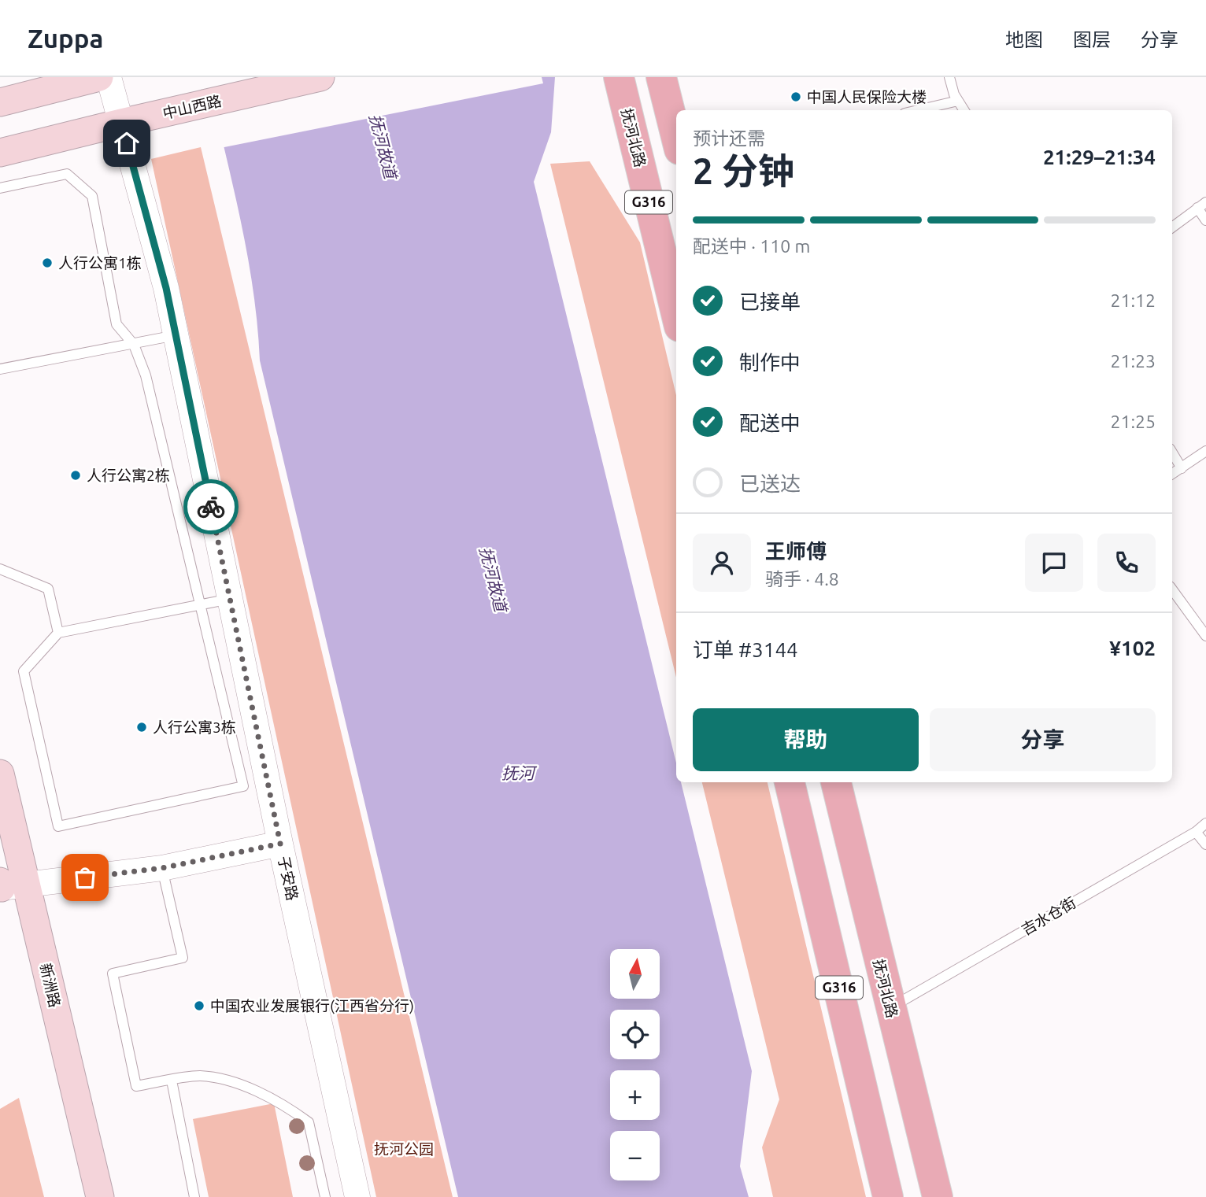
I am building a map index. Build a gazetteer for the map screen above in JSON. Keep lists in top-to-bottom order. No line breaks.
{"streets":{"main road":["中山西路","抚河北路","G316","新洲路"],"street":["子安路"],"lane":["吉水仓街"]},"crossings":[["中山西路","子安路"],["抚河北路","吉水仓街"]],"water":["抚河故道","抚河"],"parks":["抚河公园"],"places":["中国人民保险大楼","人行公寓1栋","人行公寓2栋","人行公寓3栋","中国农业发展银行(江西省分行)"],"north":"top","page":{"header":"Zuppa","nav":["地图","图层","分享"],"heading":["2 分钟","预计还需","21:29–21:34"],"panel":["王师傅","骑手 · 4.8","订单 #3144","¥102"],"bar":"配送中 · 110 m","list":[["已接单","21:12"],["制作中","21:23"],["配送中","21:25"],"已送达"],"buttons":["帮助","分享"],"map_buttons":["+","−"]}}
